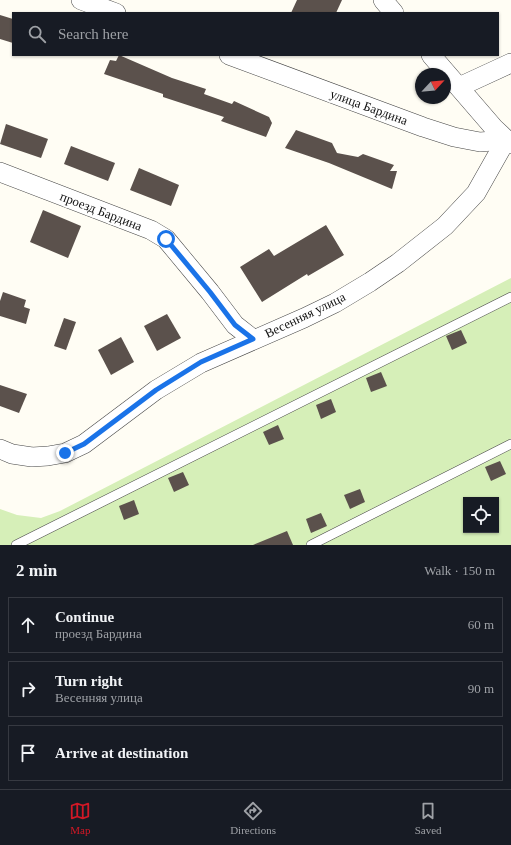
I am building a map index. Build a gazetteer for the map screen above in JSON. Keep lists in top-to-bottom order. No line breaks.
{"streets":{"street":["улица Бардина","проезд Бардина","Весенняя улица"]},"crossings":[["улица Бардина","Весенняя улица"],["проезд Бардина","Весенняя улица"]],"north":"top right","page":{"search":"Search here","heading":["2 min","Walk · 150 m"],"list":[["Continue","проезд Бардина","60 m"],["Turn right","Весенняя улица","90 m"],"Arrive at destination"],"nav":["Map","Directions","Saved"]}}
